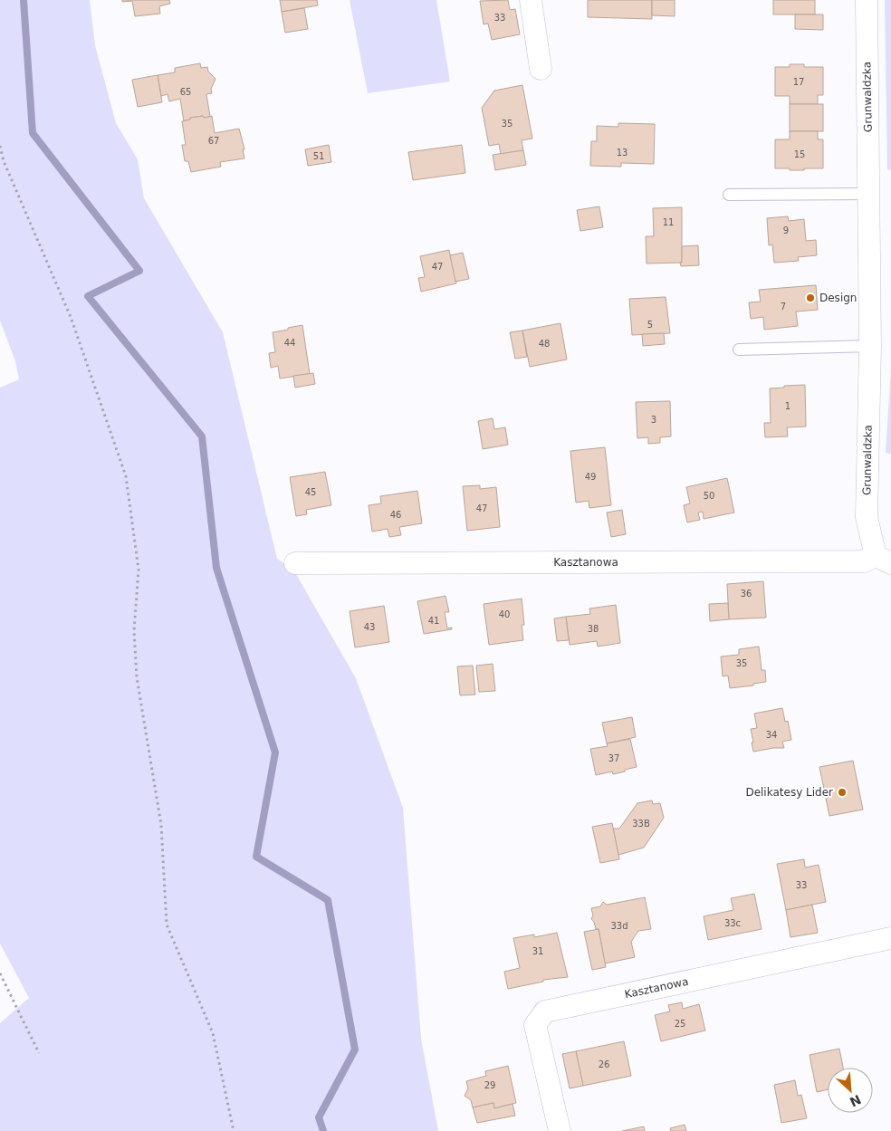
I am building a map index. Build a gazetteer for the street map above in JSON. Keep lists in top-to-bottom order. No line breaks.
{"streets":{"street":["Grunwaldzka","Kasztanowa"]},"crossings":[["Grunwaldzka","Kasztanowa"]],"places":["Design","Delikatesy Lider"],"house_numbers":["33","17","65","35","67","13","15","51","11","9","47","7","5","44","48","1","3","49","45","50","47","46","36","40","41","43","38","35","34","37","33B","33","33c","33d","31","25","26","29"],"north":"bottom right"}
